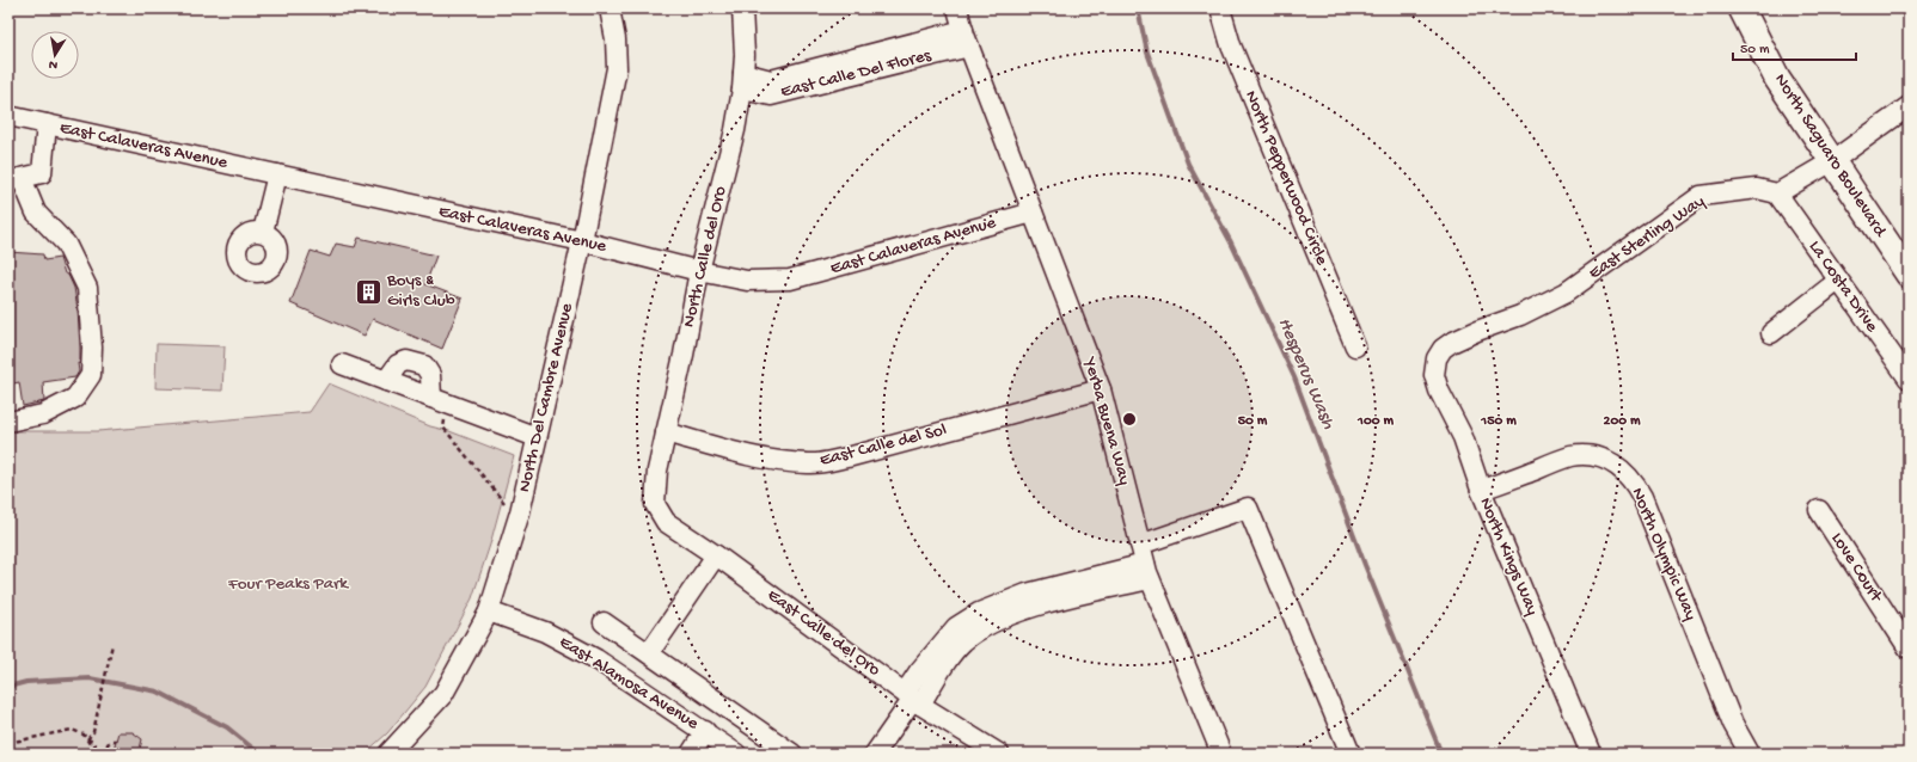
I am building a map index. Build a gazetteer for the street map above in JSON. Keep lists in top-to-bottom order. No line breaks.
{"streets":{"main road":["North Saguaro Boulevard"],"street":["East Calle Del Flores","East Calaveras Avenue","North Pepperwood Circle","East Sterling Way","North Calle del Oro","La Costa Drive","North Del Cambre Avenue","Yerba Buena Way","East Calle del Sol","North Olympic Way","North Kings Way","Love Court","East Calle del Oro","East Alamosa Avenue"]},"crossings":[["East Calle Del Flores","North Calle del Oro"],["East Calle Del Flores","Yerba Buena Way"],["East Calaveras Avenue","North Calle del Oro"],["East Calaveras Avenue","North Del Cambre Avenue"],["East Calaveras Avenue","Yerba Buena Way"],["East Sterling Way","La Costa Drive"],["East Sterling Way","North Kings Way"],["North Calle del Oro","East Calle del Sol"],["North Calle del Oro","East Calle del Oro"],["North Del Cambre Avenue","East Alamosa Avenue"],["Yerba Buena Way","East Calle del Sol"],["North Olympic Way","North Kings Way"]],"water":["Hesperus Wash"],"parks":["Four Peaks Park"],"places":{"building":["Boys & Girls Club"]},"scale_bar":"50 m","north":"bottom","rings":["50 m","100 m","150 m","200 m"]}
